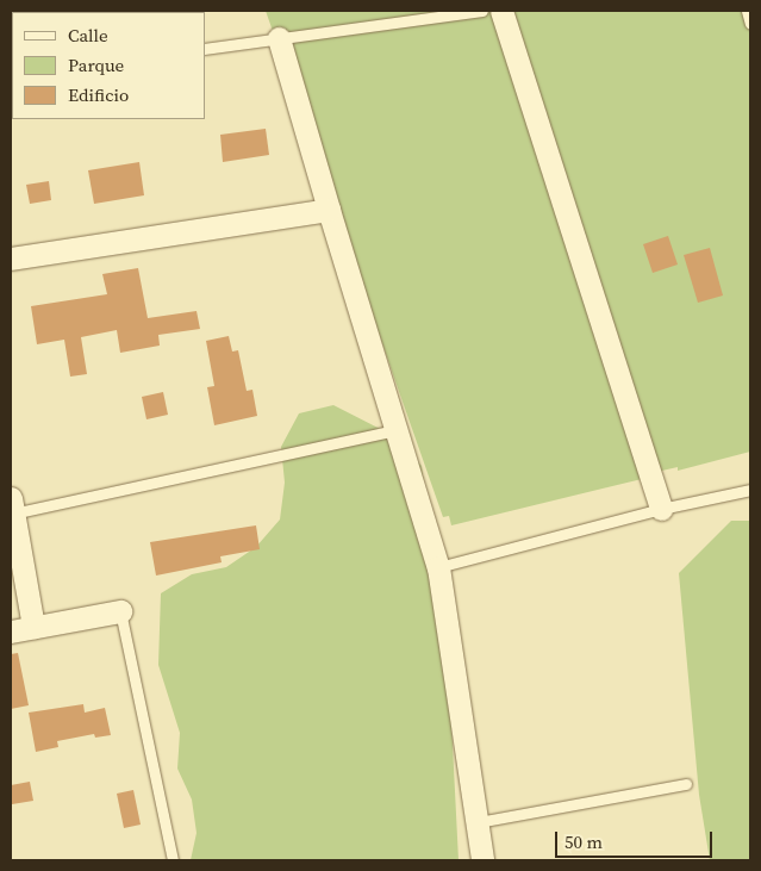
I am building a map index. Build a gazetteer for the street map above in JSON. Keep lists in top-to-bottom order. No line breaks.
{"legend":["Calle","Parque","Edificio"],"scale_bar":"50 m"}
